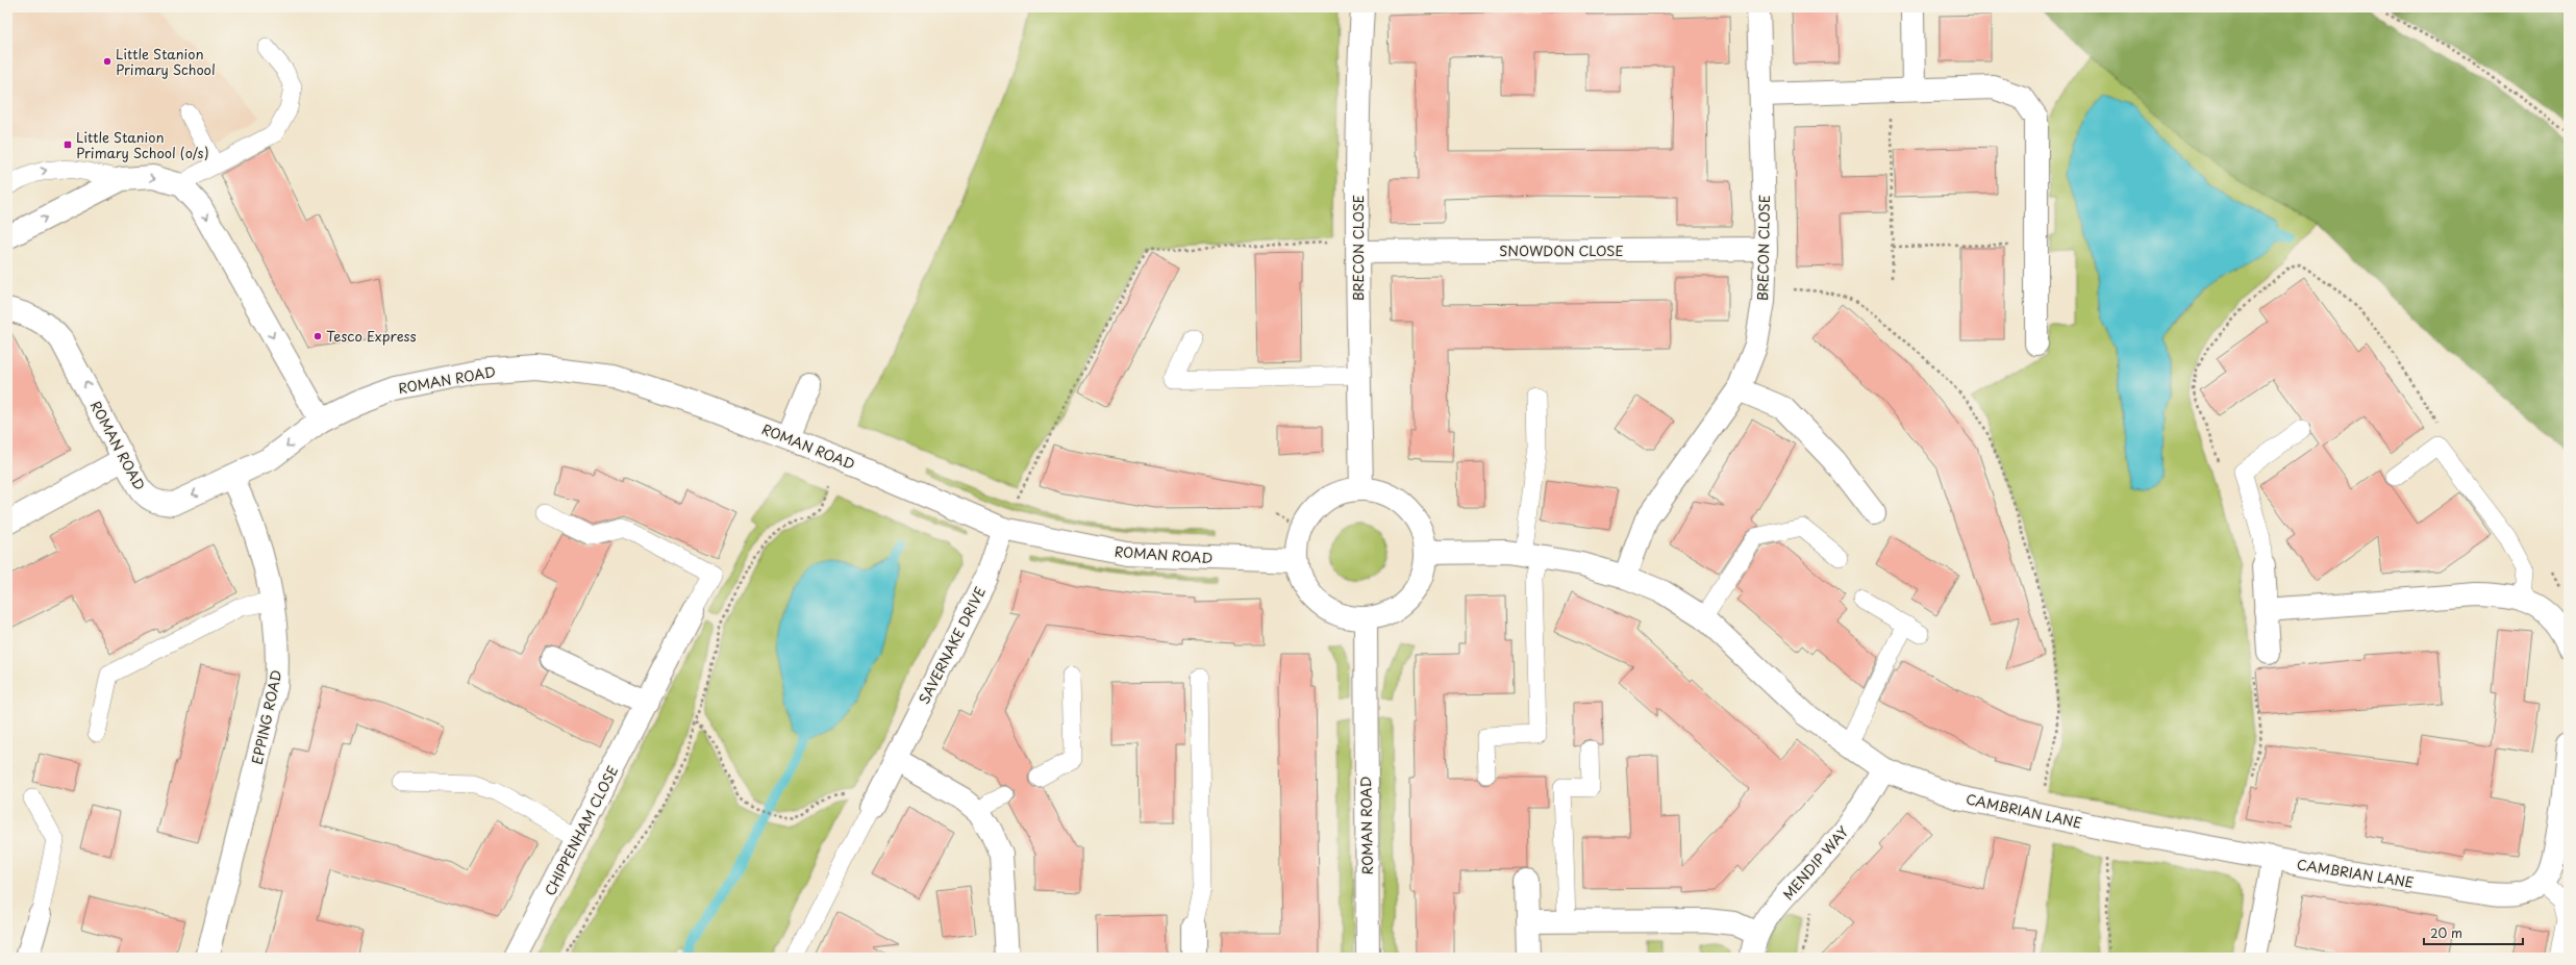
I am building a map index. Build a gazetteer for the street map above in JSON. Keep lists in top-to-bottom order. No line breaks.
{"streets":{"street":["BRECON CLOSE","SNOWDON CLOSE","ROMAN ROAD","SAVERNAKE DRIVE","EPPING ROAD","CAMBRIAN LANE","CHIPPENHAM CLOSE","MENDIP WAY"]},"crossings":[["BRECON CLOSE","SNOWDON CLOSE"],["BRECON CLOSE","ROMAN ROAD"],["BRECON CLOSE","CAMBRIAN LANE"],["ROMAN ROAD","SAVERNAKE DRIVE"],["ROMAN ROAD","EPPING ROAD"],["ROMAN ROAD","CAMBRIAN LANE"],["CAMBRIAN LANE","MENDIP WAY"]],"places":{"other":["Little Stanion Primary School","Tesco Express"],"transit":["Little Stanion Primary School (o/s)"]},"scale_bar":"20 m"}
